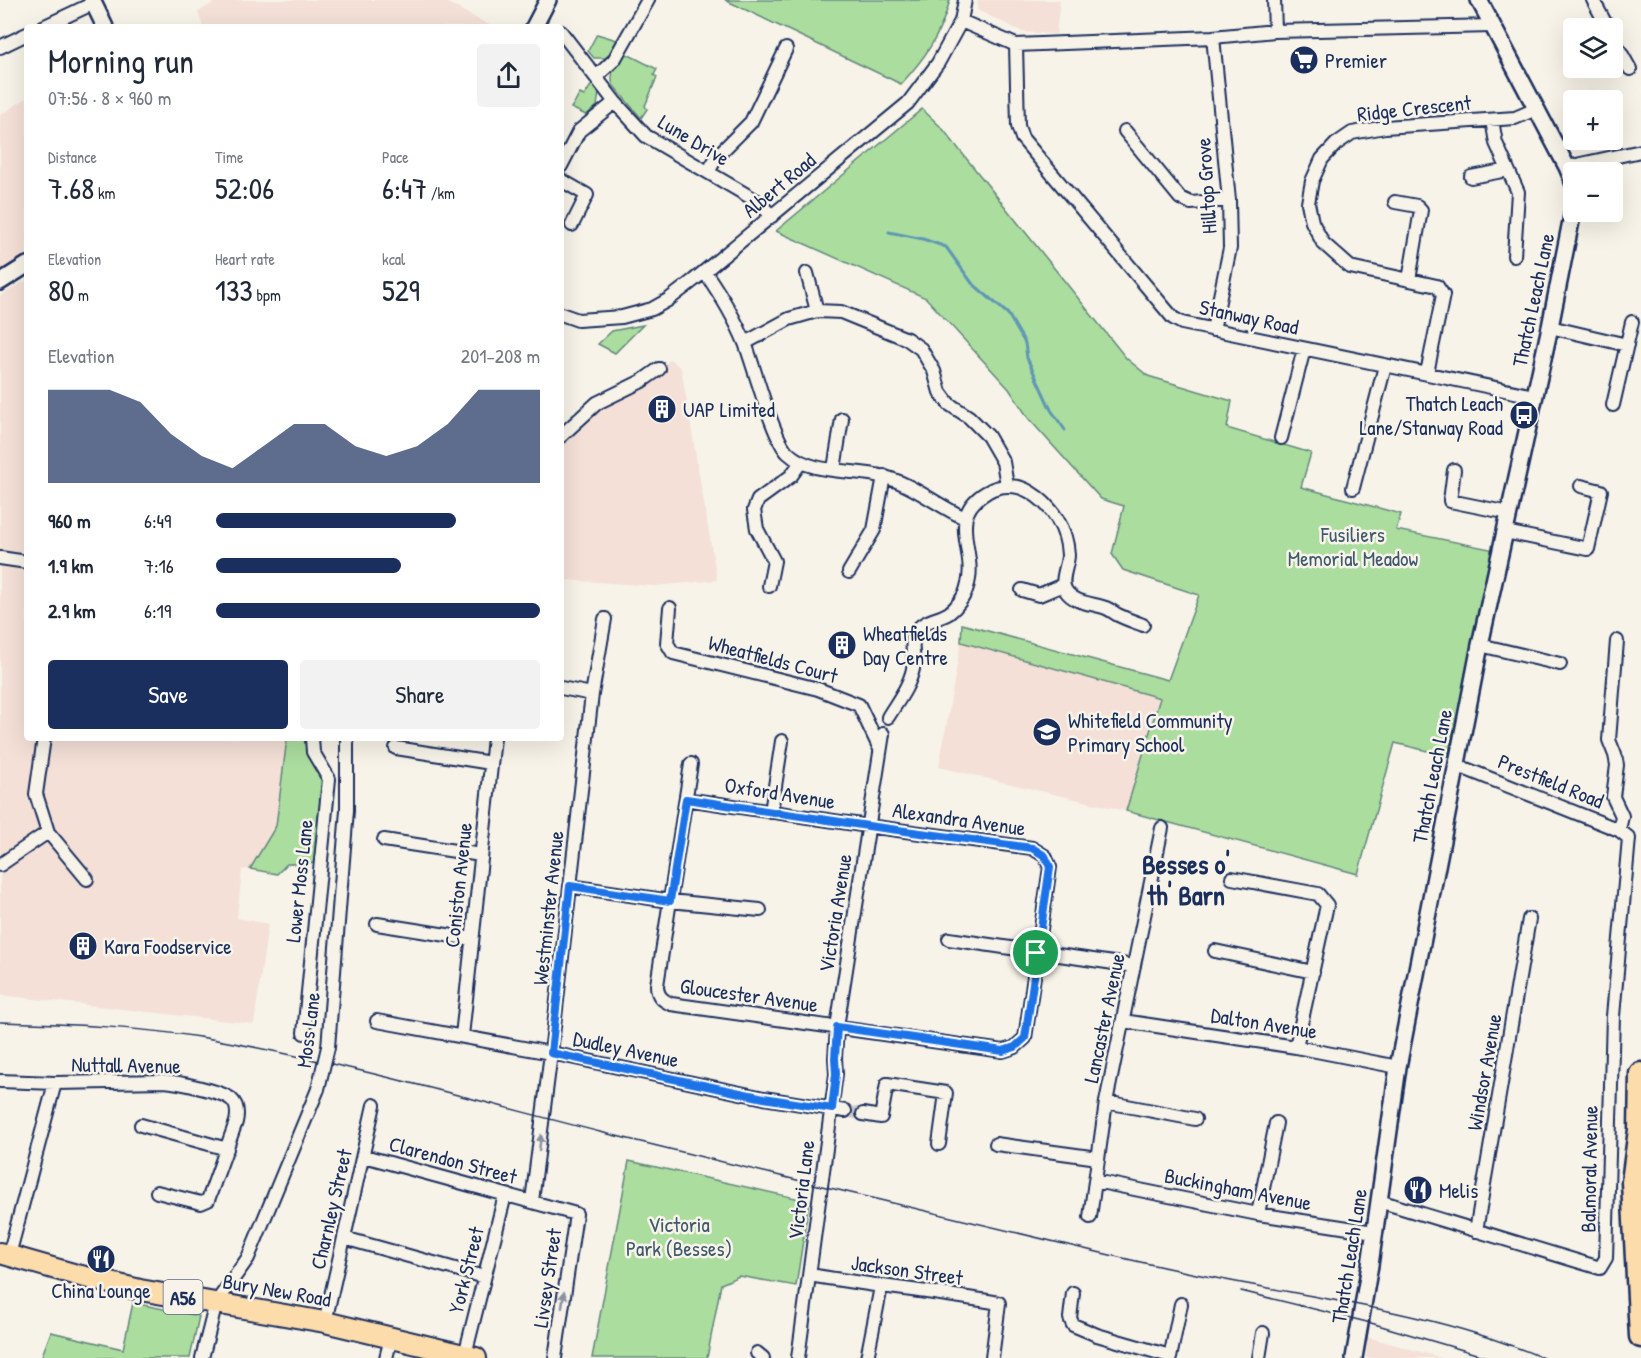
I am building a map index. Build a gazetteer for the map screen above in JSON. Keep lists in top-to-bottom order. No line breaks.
{"streets":{"highway":["Bury New Road","A56"],"street":["Ridge Crescent","Lune Drive","Albert Road","Hilltop Grove","Thatch Leach Lane","Stanway Road","Wheatfields Court","Prestfield Road","Oxford Avenue","Alexandra Avenue","Lower Moss Lane","Coniston Avenue","Westminster Avenue","Victoria Avenue","Gloucester Avenue","Lancaster Avenue","Dalton Avenue","Moss Lane","Dudley Avenue","Nuttall Avenue","Windsor Avenue","Clarendon Street","Balmoral Avenue","Buckingham Avenue","Victoria Lane","Charnley Street","York Street","Jackson Street","Livsey Street"]},"crossings":[["Ridge Crescent","Stanway Road"],["Lune Drive","Albert Road"],["Hilltop Grove","Stanway Road"],["Thatch Leach Lane","Stanway Road"],["Thatch Leach Lane","Prestfield Road"],["Thatch Leach Lane","Dalton Avenue"],["Thatch Leach Lane","Balmoral Avenue"],["Thatch Leach Lane","Buckingham Avenue"],["Wheatfields Court","Victoria Avenue"],["Prestfield Road","Balmoral Avenue"],["Oxford Avenue","Alexandra Avenue"],["Oxford Avenue","Victoria Avenue"],["Alexandra Avenue","Victoria Avenue"],["Alexandra Avenue","Gloucester Avenue"],["Coniston Avenue","Dudley Avenue"],["Westminster Avenue","Dudley Avenue"],["Westminster Avenue","Clarendon Street"],["Westminster Avenue","Livsey Street"],["Victoria Avenue","Gloucester Avenue"],["Victoria Avenue","Victoria Lane"],["Gloucester Avenue","Victoria Lane"],["Lancaster Avenue","Dalton Avenue"],["Lancaster Avenue","Buckingham Avenue"],["Moss Lane","Bury New Road"],["Dudley Avenue","Victoria Lane"],["Windsor Avenue","Balmoral Avenue"],["Clarendon Street","Charnley Street"],["Clarendon Street","York Street"],["Clarendon Street","Livsey Street"],["Victoria Lane","Jackson Street"],["Charnley Street","Bury New Road"],["York Street","Bury New Road"]],"one_way":["Livsey Street"],"districts":["Besses o' th' Barn"],"parks":["Fusiliers Memorial Meadow","Victoria Park (Besses)"],"places":{"supermarket":["Premier"],"building":["UAP Limited","Wheatfields Day Centre","Kara Foodservice"],"bus stop":["Thatch Leach Lane/Stanway Road"],"school or university":["Whitefield Community Primary School"],"restaurant":["Melis","China Lounge"]},"page":{"map_buttons":["+","−"],"heading":["Morning run","07:56 · 8 × 960 m"],"stats":[["Distance","7.68 km"],["Time","52:06"],["Pace","6:47 /km"],["Elevation","80 m"],["Heart rate","133 bpm"],["kcal","529"]],"chart":["Elevation","201–208 m"],"list":[{"name":"960 m","note":"6:49"},{"name":"1.9 km","note":"7:16"},{"name":"2.9 km","note":"6:19"}],"buttons":["Save","Share"]}}
